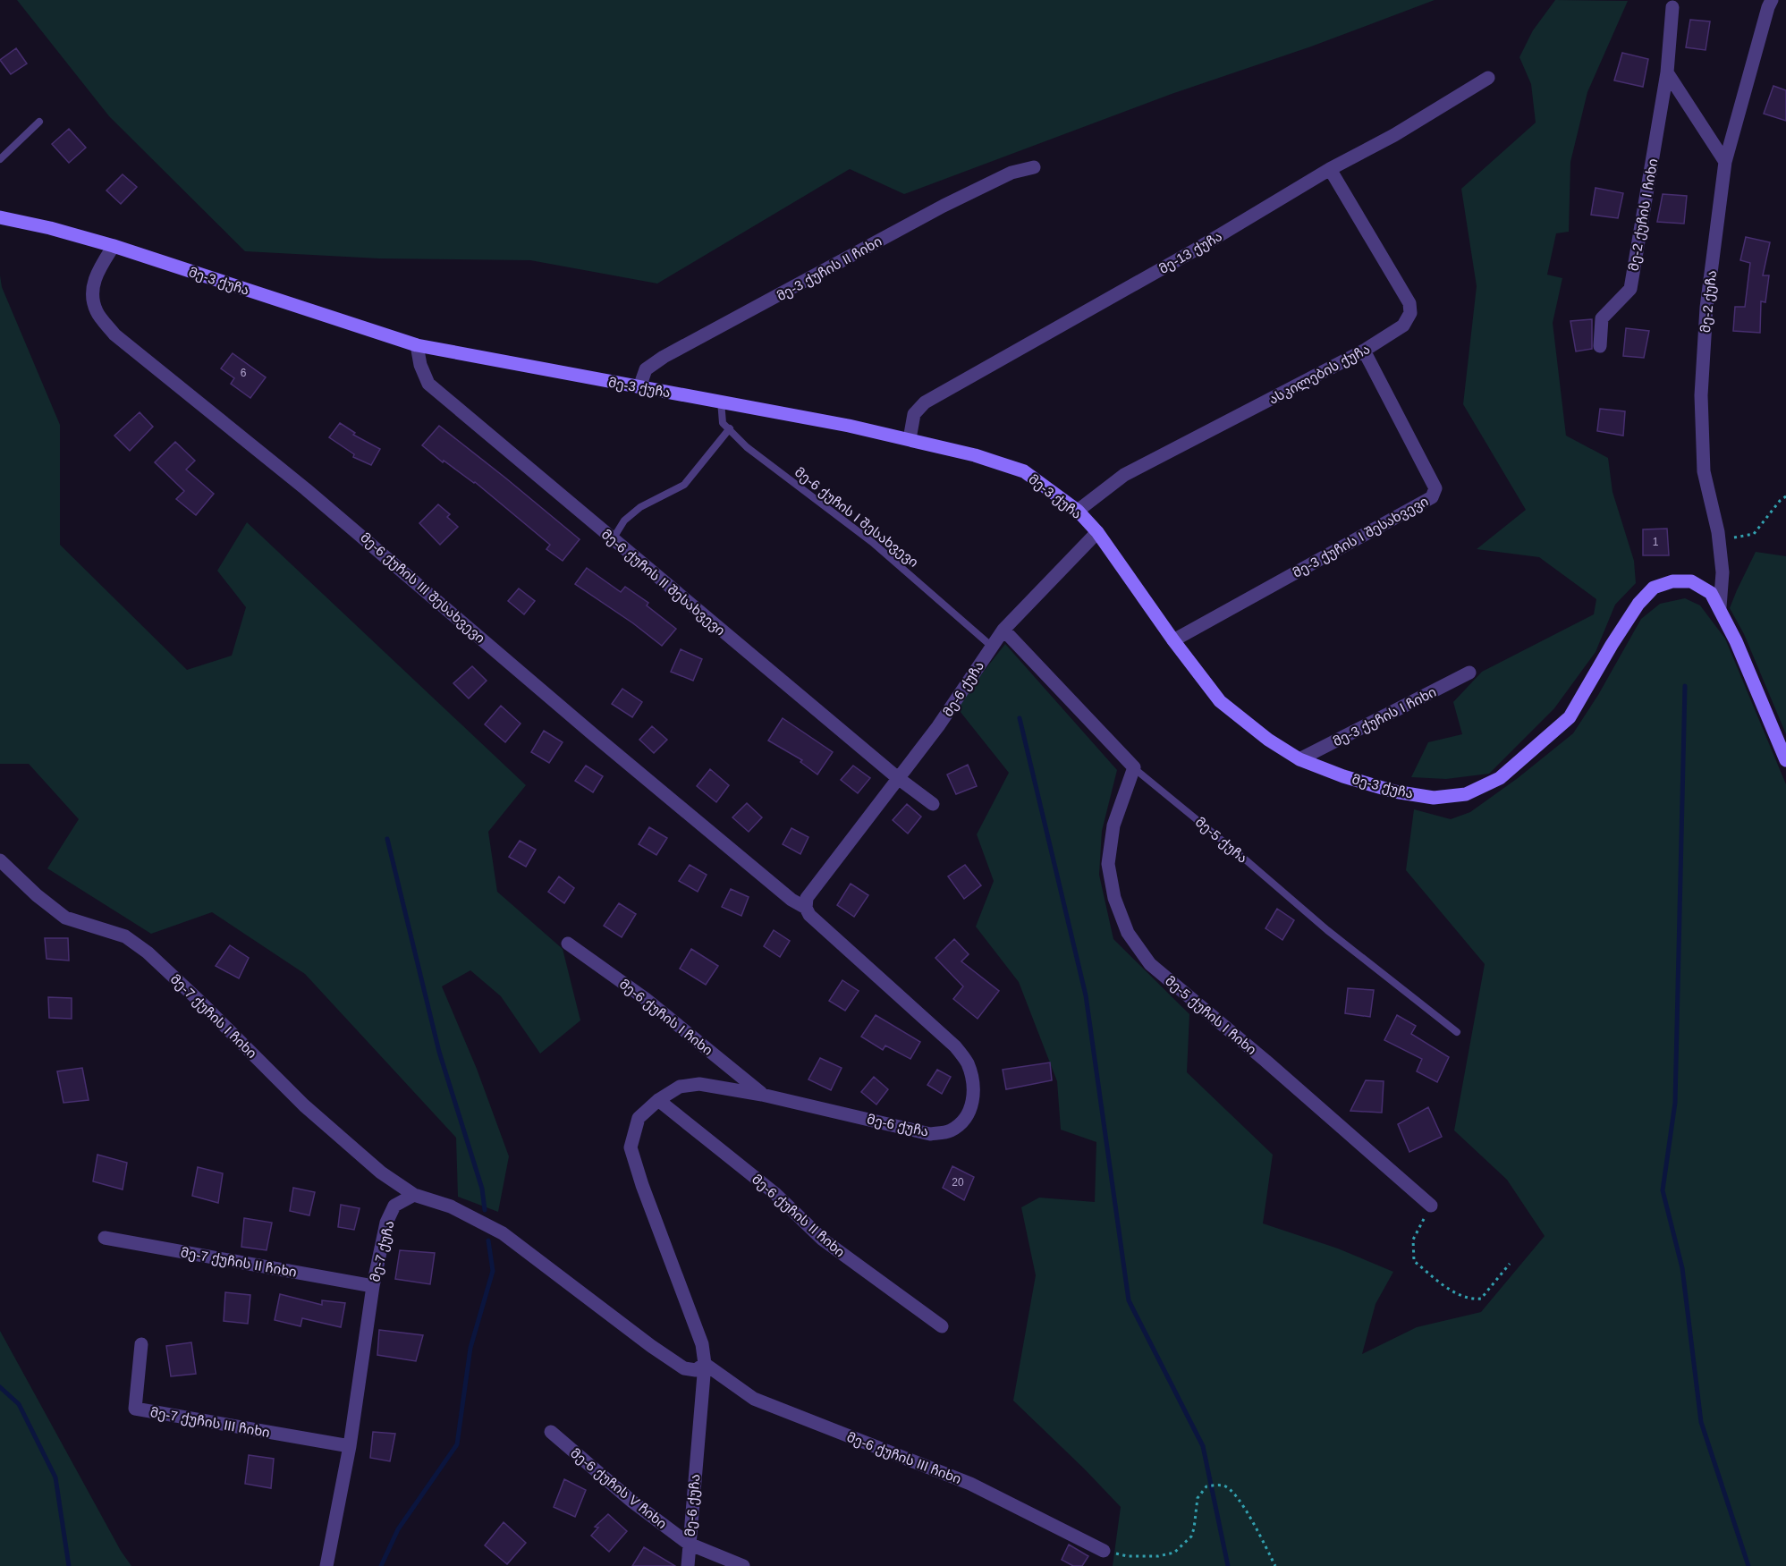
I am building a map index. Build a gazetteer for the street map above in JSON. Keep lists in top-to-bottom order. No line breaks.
{"streets":{"street":["მე-2 ქუჩის I ჩიხი","მე-13 ქუჩა","მე-3 ქუჩის II ჩიხი","მე-3 ქუჩა","მე-2 ქუჩა","ასკილების ქუჩა","მე-3 ქუჩის I შესახვევი","მე-6 ქუჩის II შესახვევი","მე-6 ქუჩის III შესახვევი","მე-6 ქუჩა","მე-3 ქუჩის I ჩიხი","მე-5 ქუჩა","მე-5 ქუჩის I ჩიხი","მე-7 ქუჩის I ჩიხი","მე-6 ქუჩის I ჩიხი","მე-6 ქუჩის II ჩიხი","მე-7 ქუჩა","მე-7 ქუჩის II ჩიხი","მე-7 ქუჩის III ჩიხი","მე-6 ქუჩის III ჩიხი","მე-6 ქუჩის V ჩიხი"],"lane":["მე-6 ქუჩის I შესახვევი"]},"crossings":[["მე-13 ქუჩა","მე-3 ქუჩა"],["მე-13 ქუჩა","ასკილების ქუჩა"],["მე-3 ქუჩის II ჩიხი","მე-3 ქუჩა"],["მე-3 ქუჩა","მე-2 ქუჩა"],["მე-3 ქუჩა","ასკილების ქუჩა"],["მე-3 ქუჩა","მე-6 ქუჩის I შესახვევი"],["მე-3 ქუჩა","მე-3 ქუჩის I შესახვევი"],["მე-3 ქუჩა","მე-6 ქუჩის II შესახვევი"],["მე-3 ქუჩა","მე-6 ქუჩის III შესახვევი"],["მე-3 ქუჩა","მე-6 ქუჩა"],["მე-3 ქუჩა","მე-3 ქუჩის I ჩიხი"],["ასკილების ქუჩა","მე-3 ქუჩის I შესახვევი"],["მე-6 ქუჩის I შესახვევი","მე-6 ქუჩა"],["მე-6 ქუჩის II შესახვევი","მე-6 ქუჩა"],["მე-6 ქუჩის III შესახვევი","მე-6 ქუჩა"],["მე-6 ქუჩა","მე-5 ქუჩა"],["მე-6 ქუჩა","მე-6 ქუჩის I ჩიხი"],["მე-6 ქუჩა","მე-6 ქუჩის II ჩიხი"],["მე-6 ქუჩა","მე-6 ქუჩის III ჩიხი"],["მე-6 ქუჩა","მე-6 ქუჩის V ჩიხი"],["მე-5 ქუჩა","მე-5 ქუჩის I ჩიხი"],["მე-7 ქუჩის I ჩიხი","მე-7 ქუჩა"],["მე-7 ქუჩა","მე-7 ქუჩის II ჩიხი"],["მე-7 ქუჩა","მე-7 ქუჩის III ჩიხი"]],"house_numbers":["6","1","20"]}
